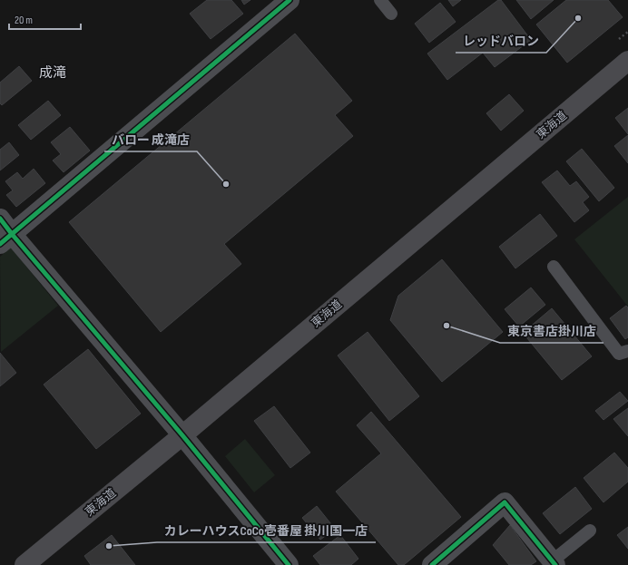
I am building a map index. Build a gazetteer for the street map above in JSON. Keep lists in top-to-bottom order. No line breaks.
{"streets":{"main road":["東海道"]},"districts":["成滝"],"places":["レッドバロン","バロー 成滝店","東京書店掛川店","カレーハウスCoCo壱番屋 掛川国一店"],"scale_bar":"20 m"}
